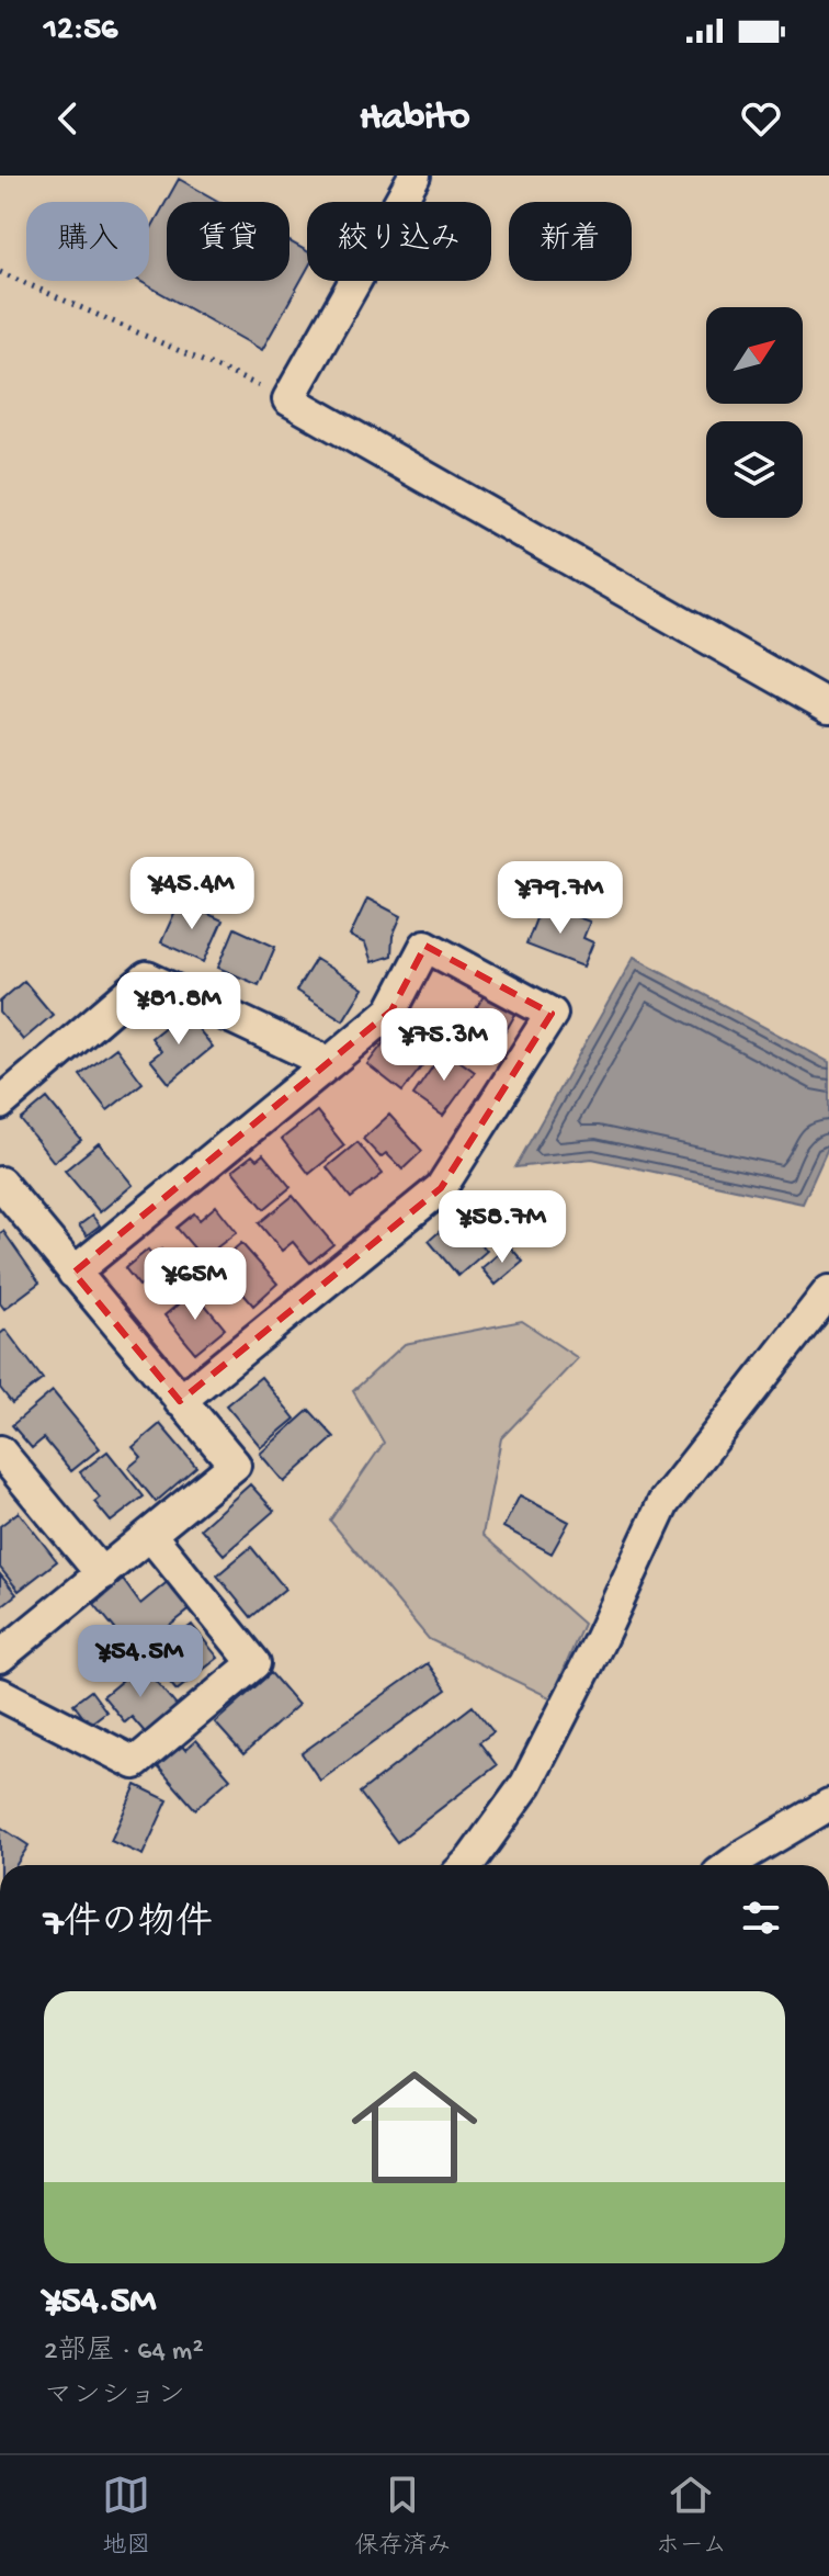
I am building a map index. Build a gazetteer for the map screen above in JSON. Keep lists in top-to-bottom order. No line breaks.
{"north":"top right","page":{"status":"12:56","header":"Habito","chip":["購入","賃貸","絞り込み","新着"],"price":["¥45.4M","¥79.7M","¥81.8M","¥75.3M","¥58.7M","¥65M","¥54.5M"],"heading":"7件の物件","list":[{"name":"¥54.5M","note":"2部屋 · 64 m² · マンション"}],"tabs":["地図","保存済み","ホーム"]}}
